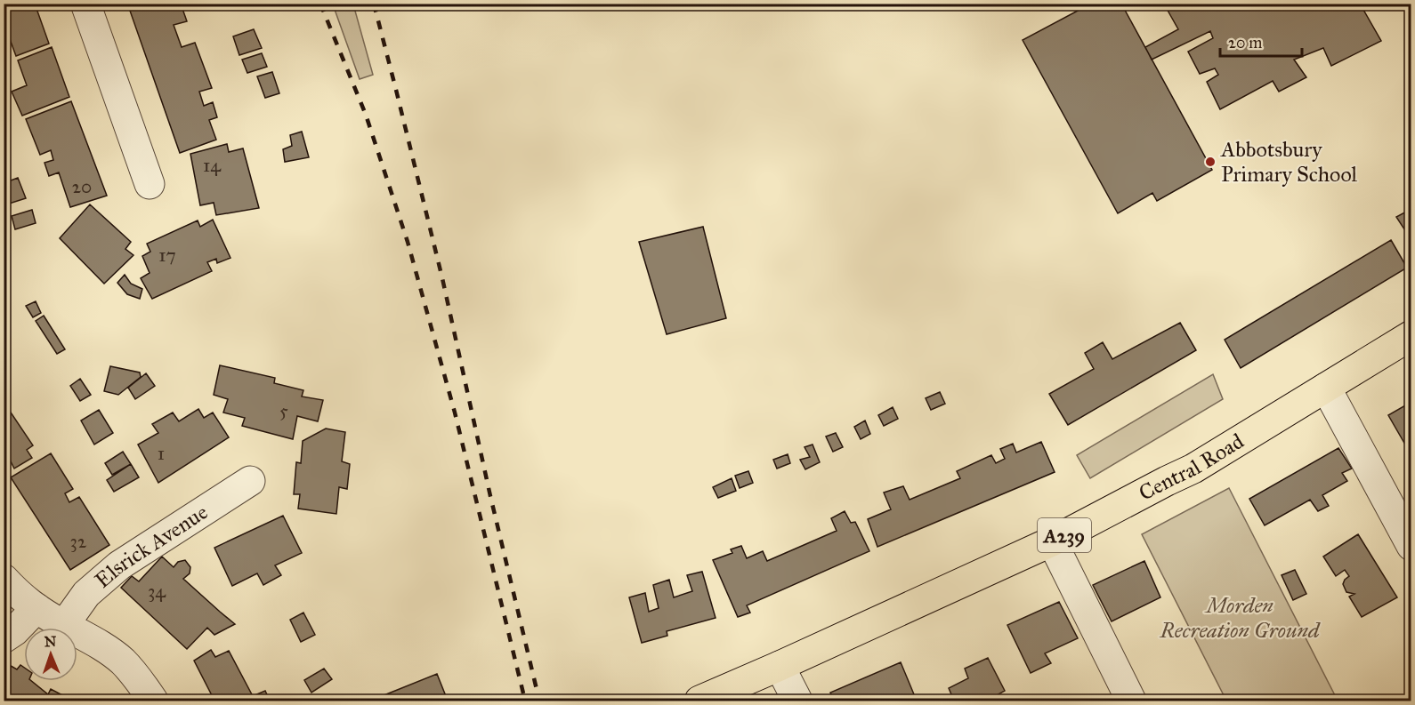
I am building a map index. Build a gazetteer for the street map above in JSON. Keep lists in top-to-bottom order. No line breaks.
{"streets":{"main road":["Central Road","A239"],"street":["Elsrick Avenue"]},"parks":["Morden Recreation Ground"],"places":["Abbotsbury Primary School"],"house_numbers":["14","20","17","5","1","32","34"],"scale_bar":"20 m","north":"top"}
